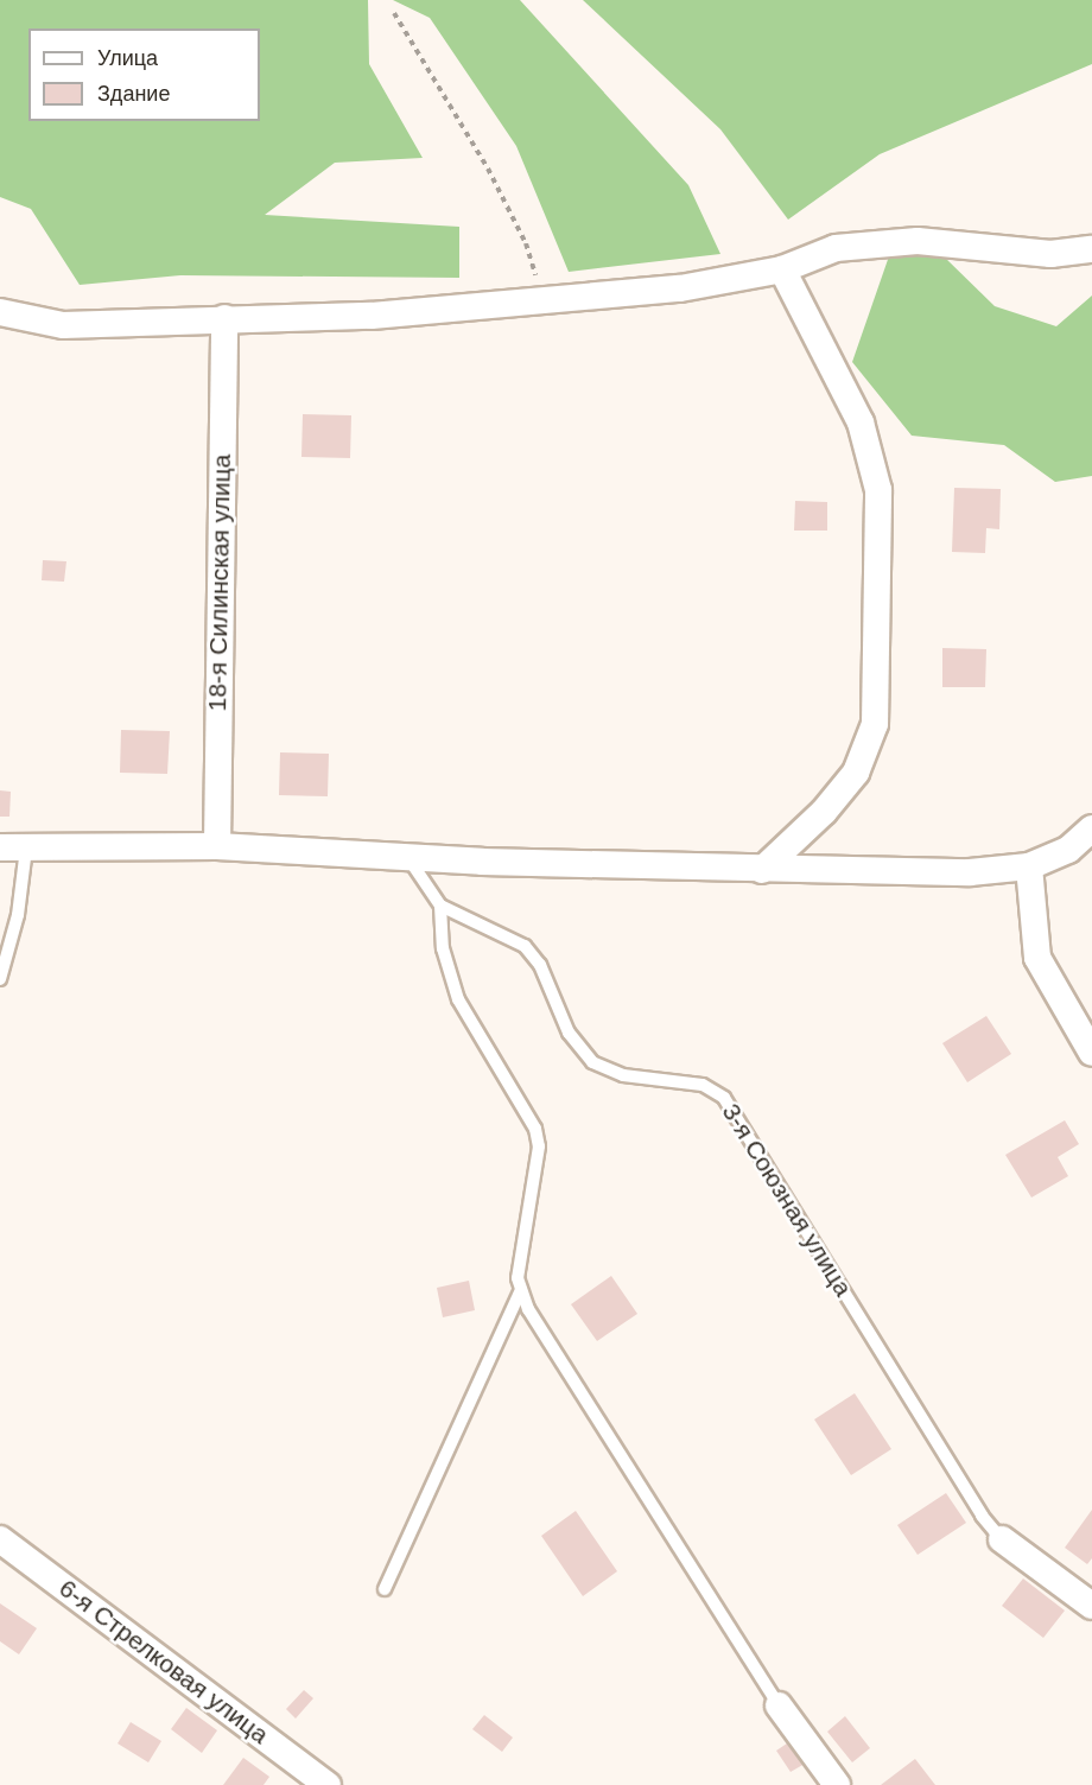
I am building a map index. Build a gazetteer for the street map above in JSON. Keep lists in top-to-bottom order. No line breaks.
{"streets":{"street":["18-я Силинская улица","6-я Стрелковая улица"],"lane":["3-я Союзная улица"]},"legend":["Улица","Здание"]}
